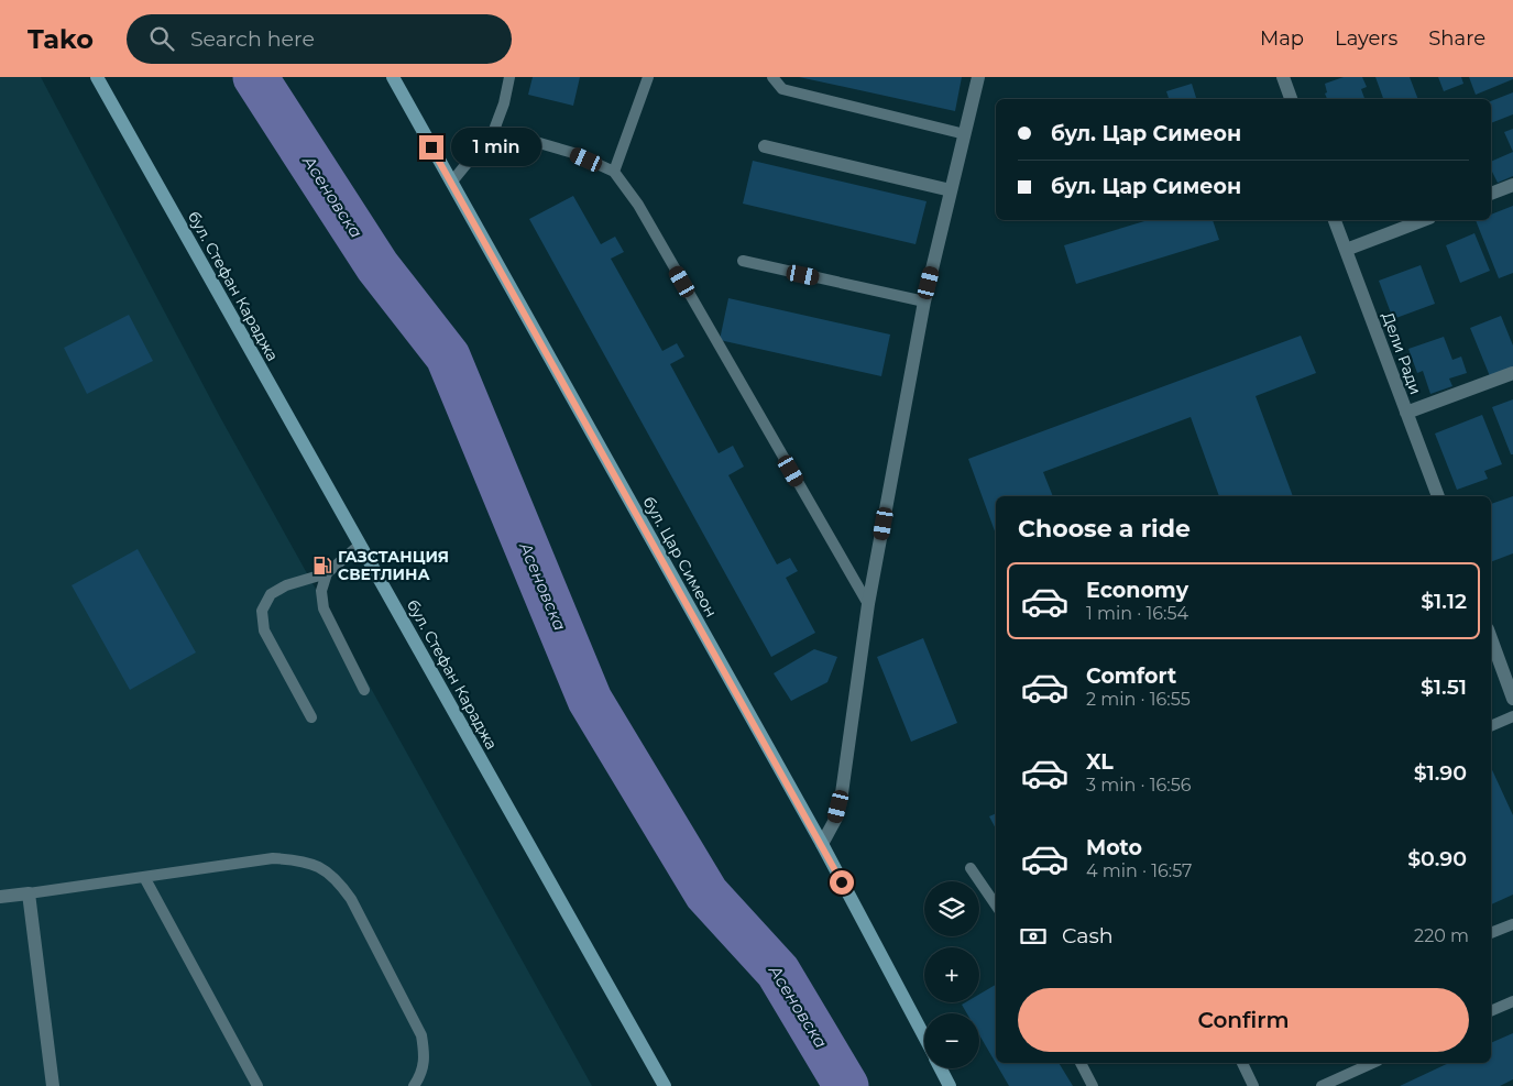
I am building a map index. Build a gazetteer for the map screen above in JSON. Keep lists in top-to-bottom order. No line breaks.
{"streets":{"main road":["бул. Стефан Караджа","бул. Цар Симеон"],"street":["Дели Ради"]},"water":["Асеновска"],"places":{"fuel station":["ГАЗСТАНЦИЯ СВЕТЛИНА"]},"page":{"header":"Tako","search":"Search here","nav":["Map","Layers","Share"],"banner":["бул. Цар Симеон","бул. Цар Симеон"],"bubble":"1 min","heading":"Choose a ride","list":[{"name":"Economy","note":"1 min · 16:54","value":"$1.12"},{"name":"Comfort","note":"2 min · 16:55","value":"$1.51"},{"name":"XL","note":"3 min · 16:56","value":"$1.90"},{"name":"Moto","note":"4 min · 16:57","value":"$0.90"}],"map_buttons":["+","−"],"pay":["Cash","220 m"],"buttons":"Confirm"}}
